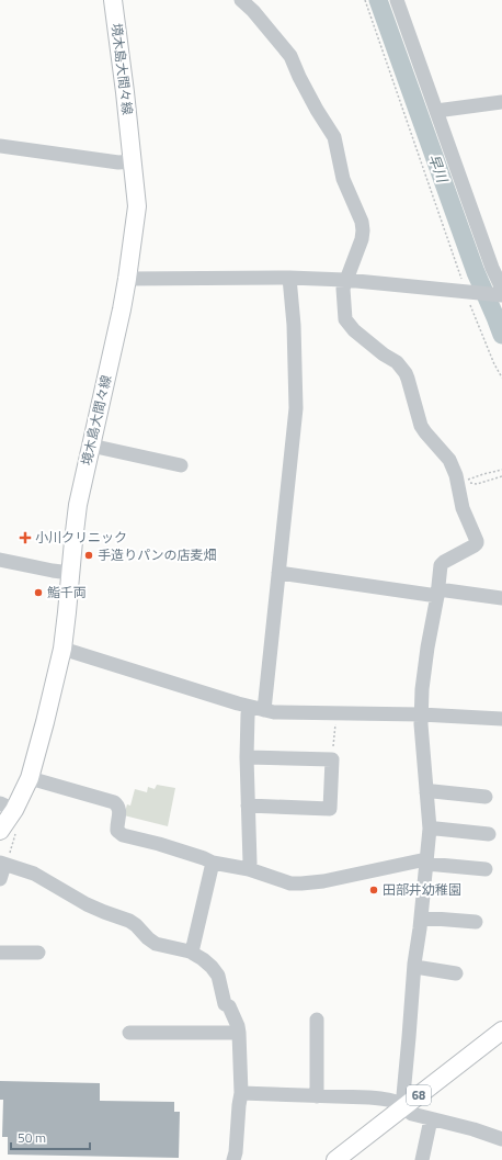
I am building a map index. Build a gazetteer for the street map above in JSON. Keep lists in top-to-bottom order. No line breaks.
{"streets":{"main road":["境木島大間々線","68"]},"water":["早川"],"places":{"health":["小川クリニック"],"other":["手造りパンの店麦畑","鮨千両","田部井幼稚園"]},"scale_bar":"50 m"}
